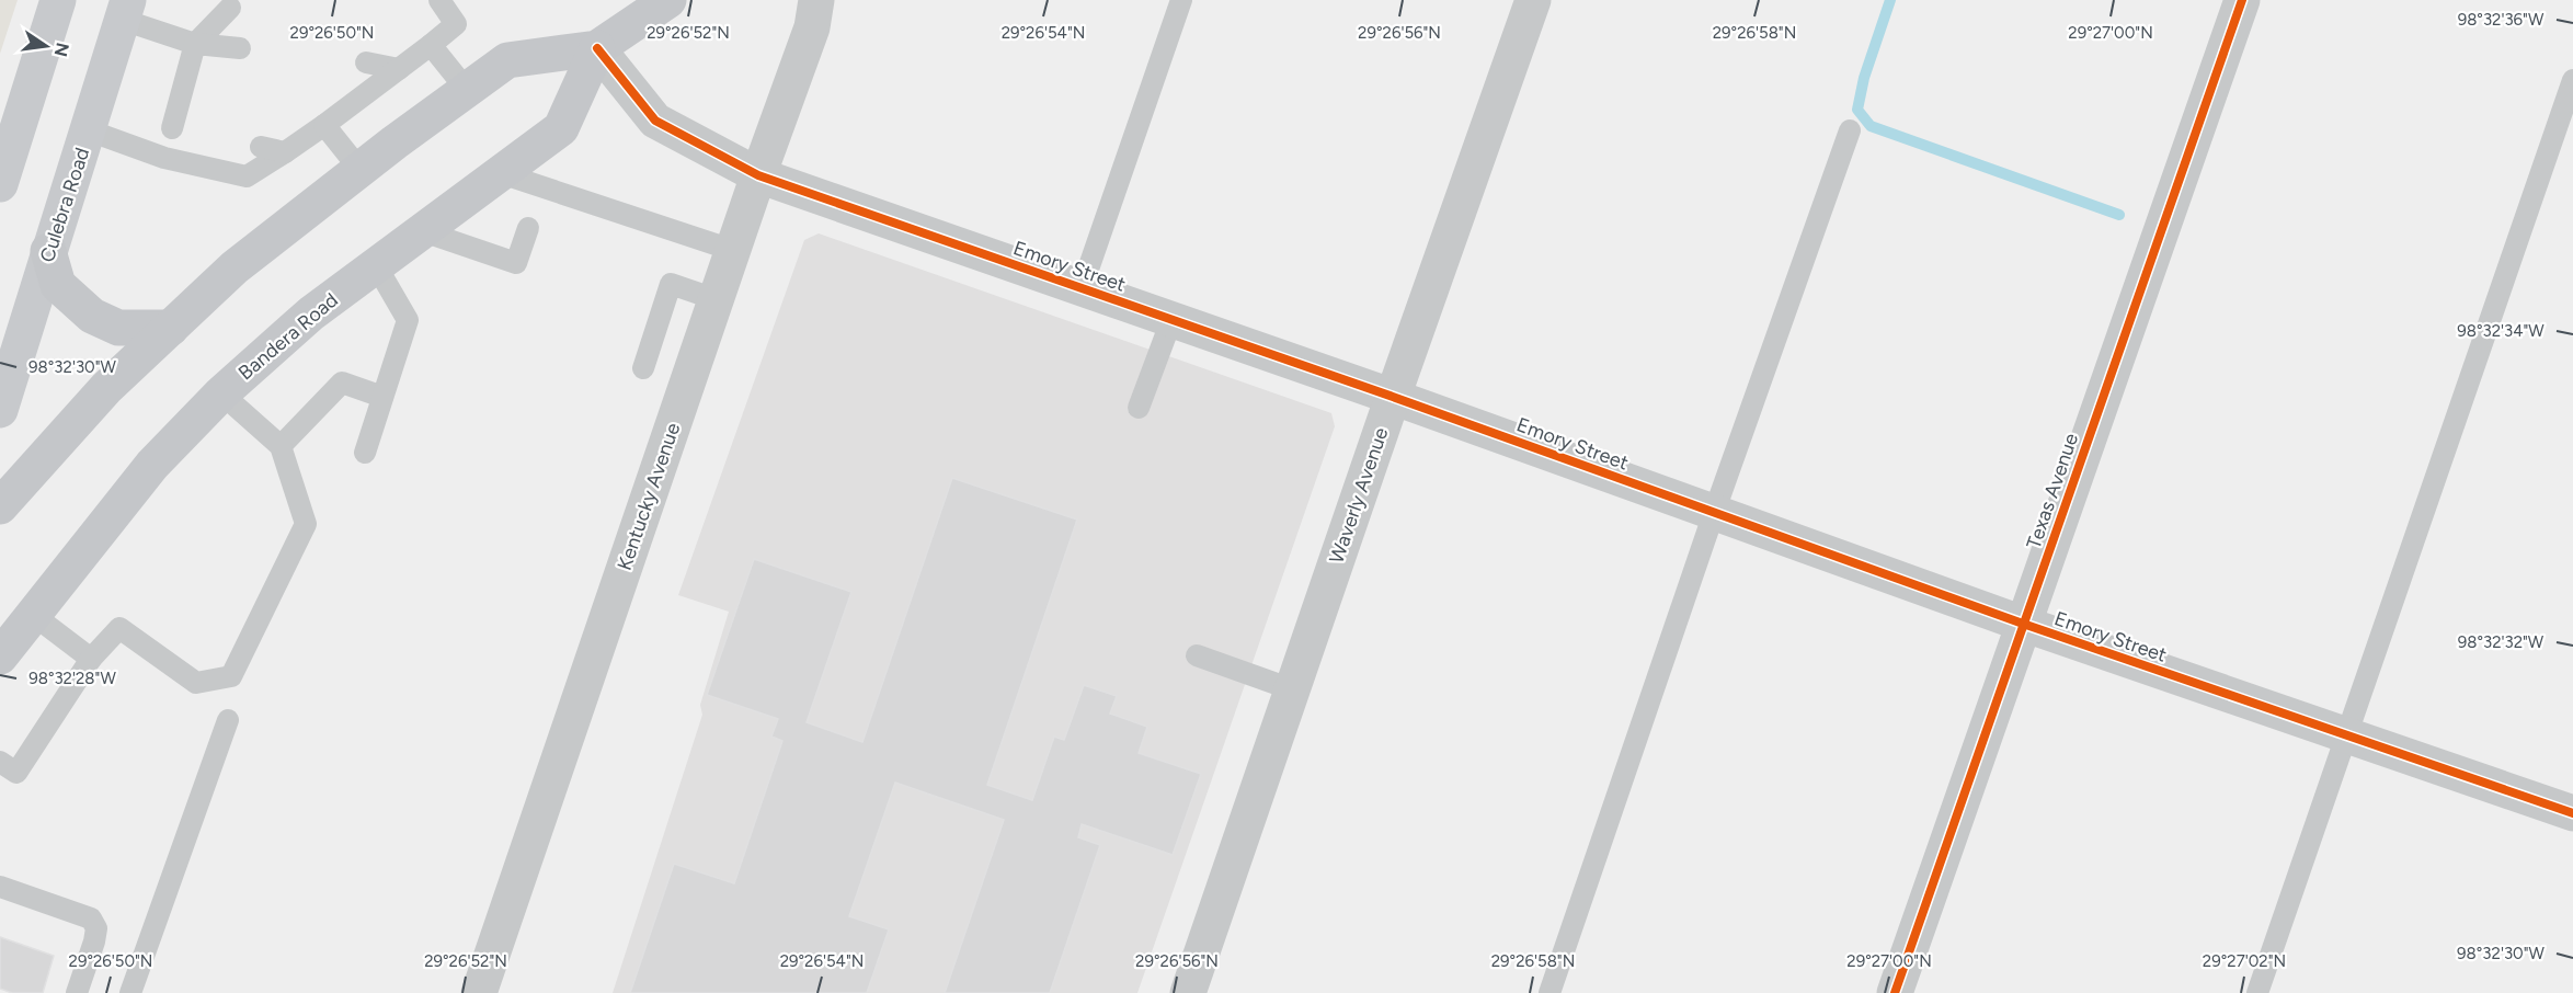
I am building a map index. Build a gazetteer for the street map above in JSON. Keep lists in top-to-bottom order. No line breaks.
{"streets":{"main road":["Culebra Road","Bandera Road"],"street":["Emory Street","Texas Avenue","Waverly Avenue","Kentucky Avenue"]},"crossings":[["Emory Street","Bandera Road"],["Emory Street","Texas Avenue"],["Emory Street","Waverly Avenue"],["Emory Street","Kentucky Avenue"]],"north":"right","coordinates":["98°32'36\"W","29°26'50\"N","29°26'52\"N","29°26'54\"N","29°26'56\"N","29°27'00\"N","29°26'58\"N","98°32'34\"W","98°32'30\"W","98°32'32\"W","98°32'28\"W","29°27'02\"N"]}
